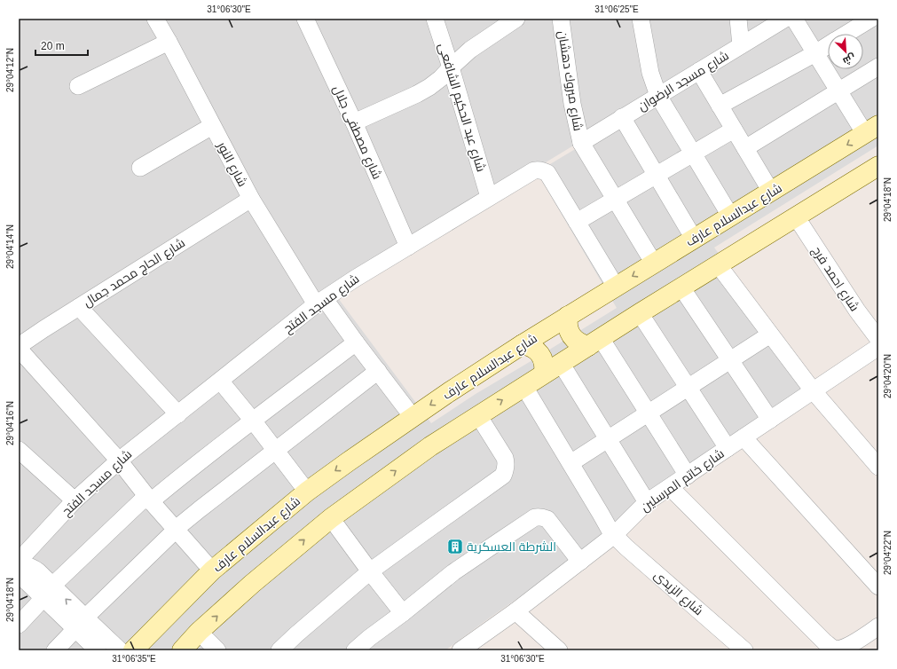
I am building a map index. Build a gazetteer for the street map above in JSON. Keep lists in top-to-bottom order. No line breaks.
{"streets":{"main road":["شارع عبدالسلام عارف"],"street":["شارع مبروك دهشان","شارع مسجد الرضوان","شارع عبد الحكيم الشافعى","شارع مصطفى جلال","شارع النور","شارع الحاج محمد جمال","شارع احمد فرج","شارع مسجد الفتح","شارع خاتم المرسلين","شارع الزيدى"]},"crossings":[["شارع مبروك دهشان","شارع مسجد الرضوان"],["شارع مبروك دهشان","شارع عبدالسلام عارف"],["شارع عبد الحكيم الشافعى","شارع مسجد الفتح"],["شارع مصطفى جلال","شارع مسجد الفتح"],["شارع النور","شارع عبدالسلام عارف"],["شارع النور","شارع الحاج محمد جمال"],["شارع النور","شارع مسجد الفتح"],["شارع عبدالسلام عارف","شارع مسجد الفتح"],["شارع خاتم المرسلين","شارع الزيدى"]],"places":{"building":["الشرطة العسكرية"]},"scale_bar":"20 m","north":"bottom right","coordinates":["31°06'30\"E","31°06'25\"E","29°04'12\"N","29°04'18\"N","29°04'14\"N","29°04'20\"N","29°04'16\"N","29°04'22\"N","31°06'35\"E"]}
